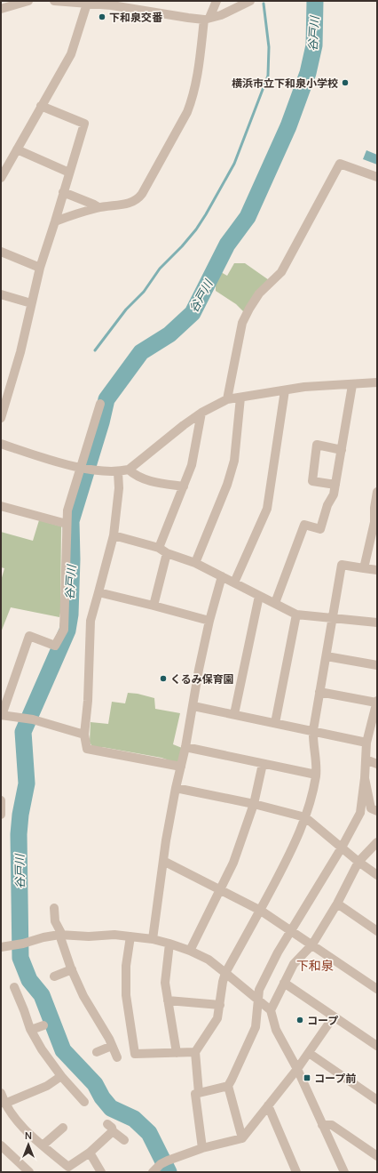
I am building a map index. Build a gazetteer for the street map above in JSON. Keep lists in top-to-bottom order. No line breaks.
{"districts":["下和泉"],"water":["谷戸川"],"places":{"other":["下和泉交番","横浜市立下和泉小学校","くるみ保育園","コープ"],"transit":["コープ前"]},"north":"top"}
